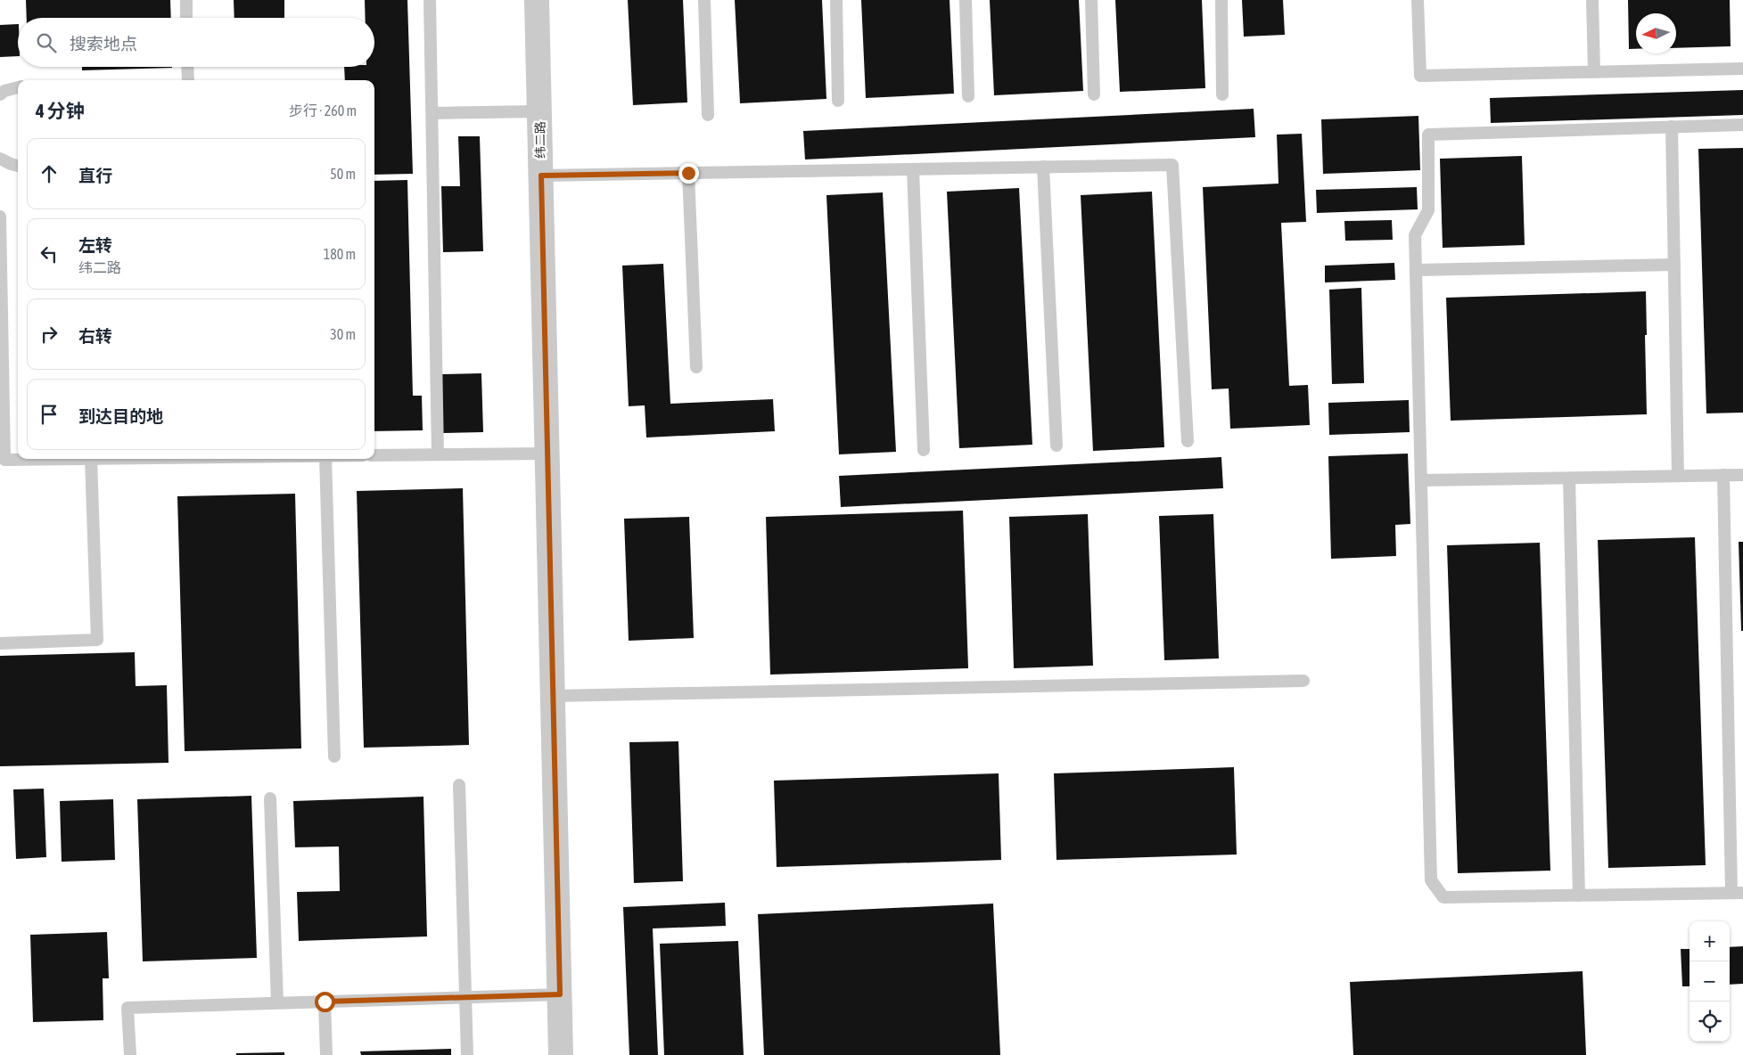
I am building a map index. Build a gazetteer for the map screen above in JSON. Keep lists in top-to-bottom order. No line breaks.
{"streets":{"street":["纬二路"]},"north":"left","page":{"search":"搜索地点","heading":["4 分钟","步行 · 260 m"],"list":[["直行","50 m"],["左转","纬二路","180 m"],["右转","30 m"],"到达目的地"],"map_buttons":["+","−"]}}
